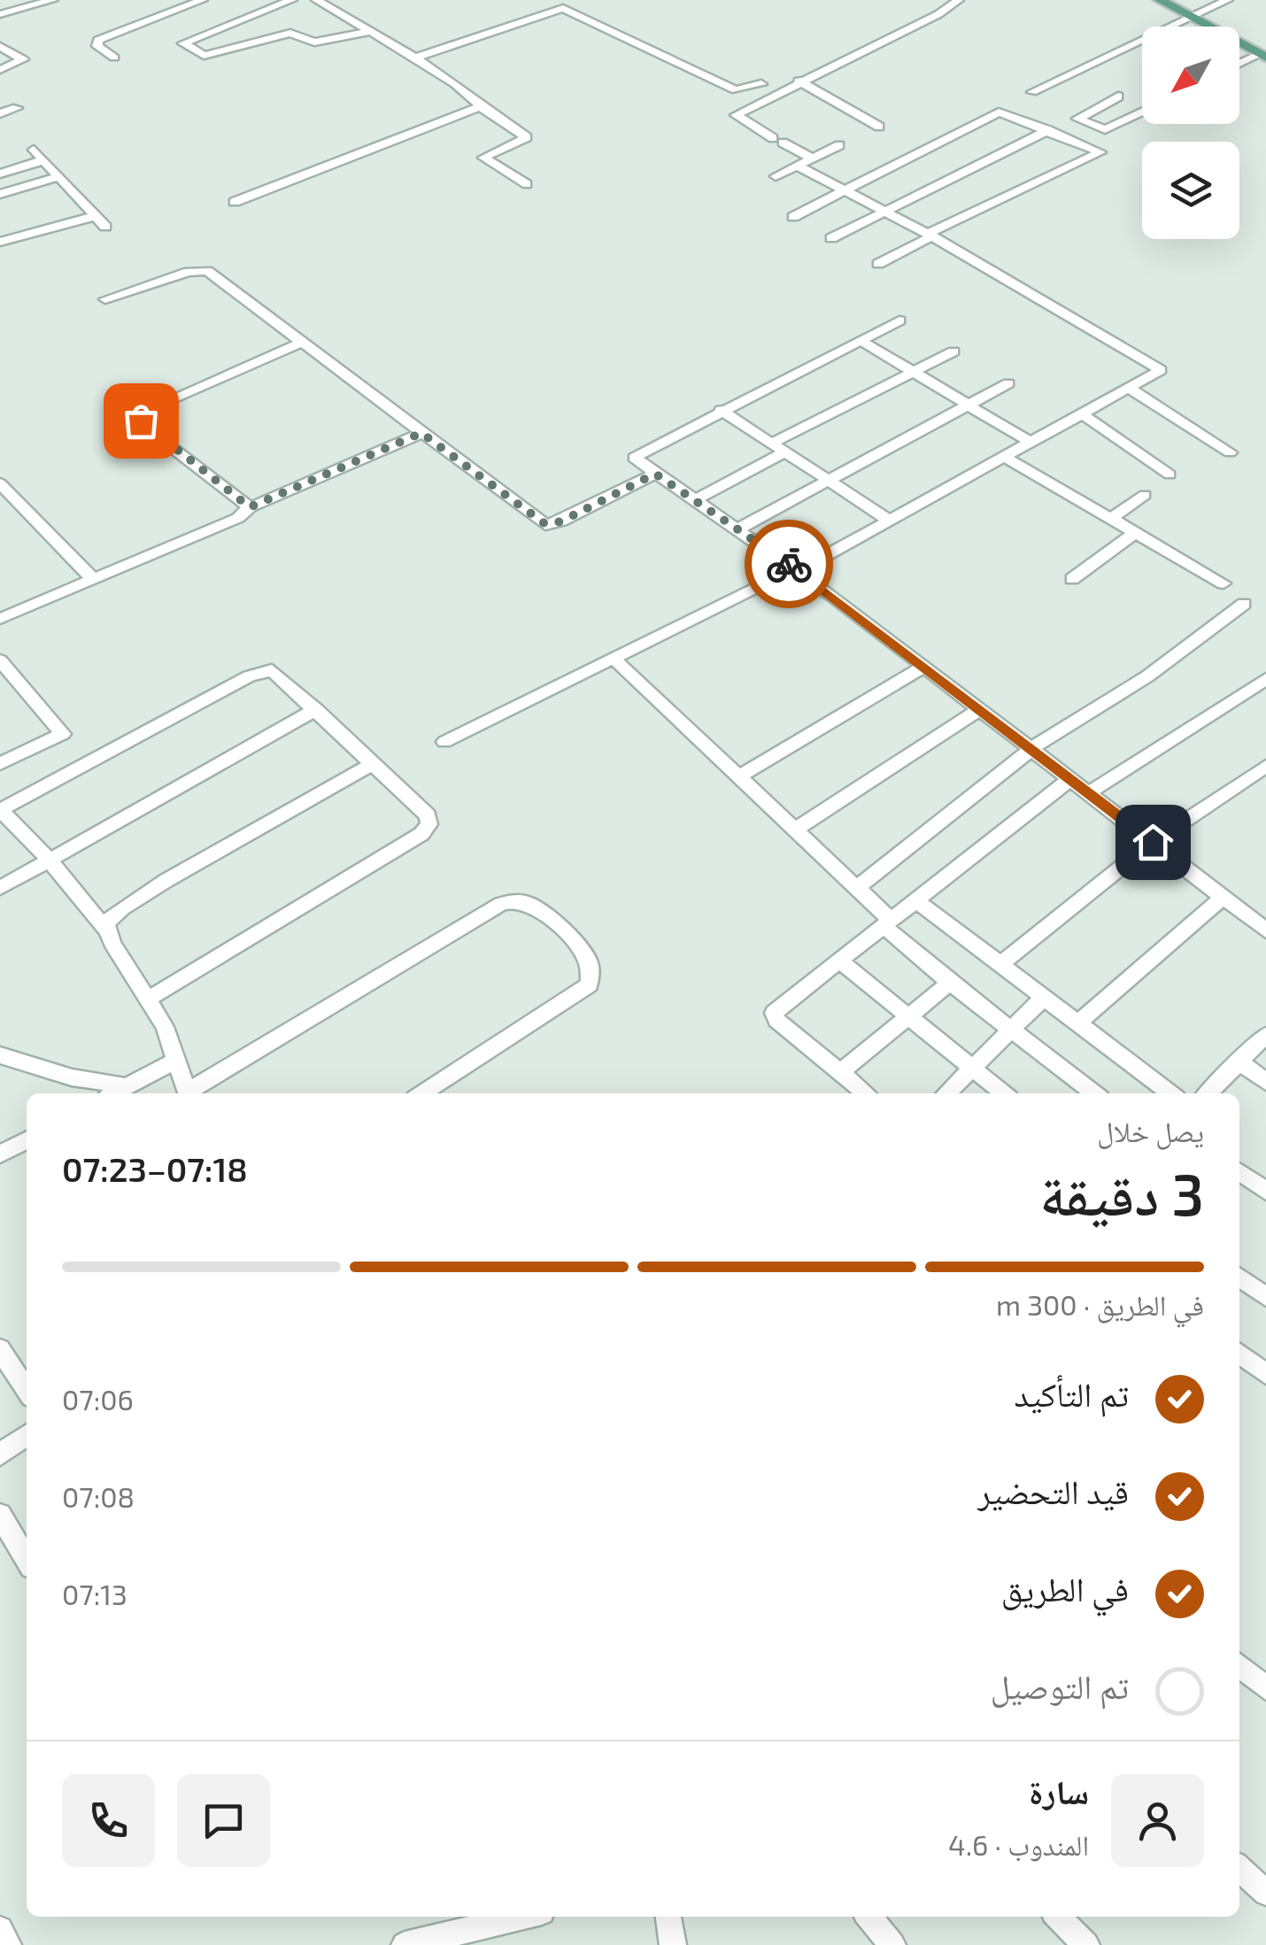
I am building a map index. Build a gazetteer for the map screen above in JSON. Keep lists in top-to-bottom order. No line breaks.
{"north":"bottom left","page":{"heading":["3 دقيقة","يصل خلال","07:18–07:23"],"panel":["سارة","المندوب · 4.6"],"bar":"في الطريق · 300 m","list":[["تم التأكيد","07:06"],["قيد التحضير","07:08"],["في الطريق","07:13"],"تم التوصيل"]}}
